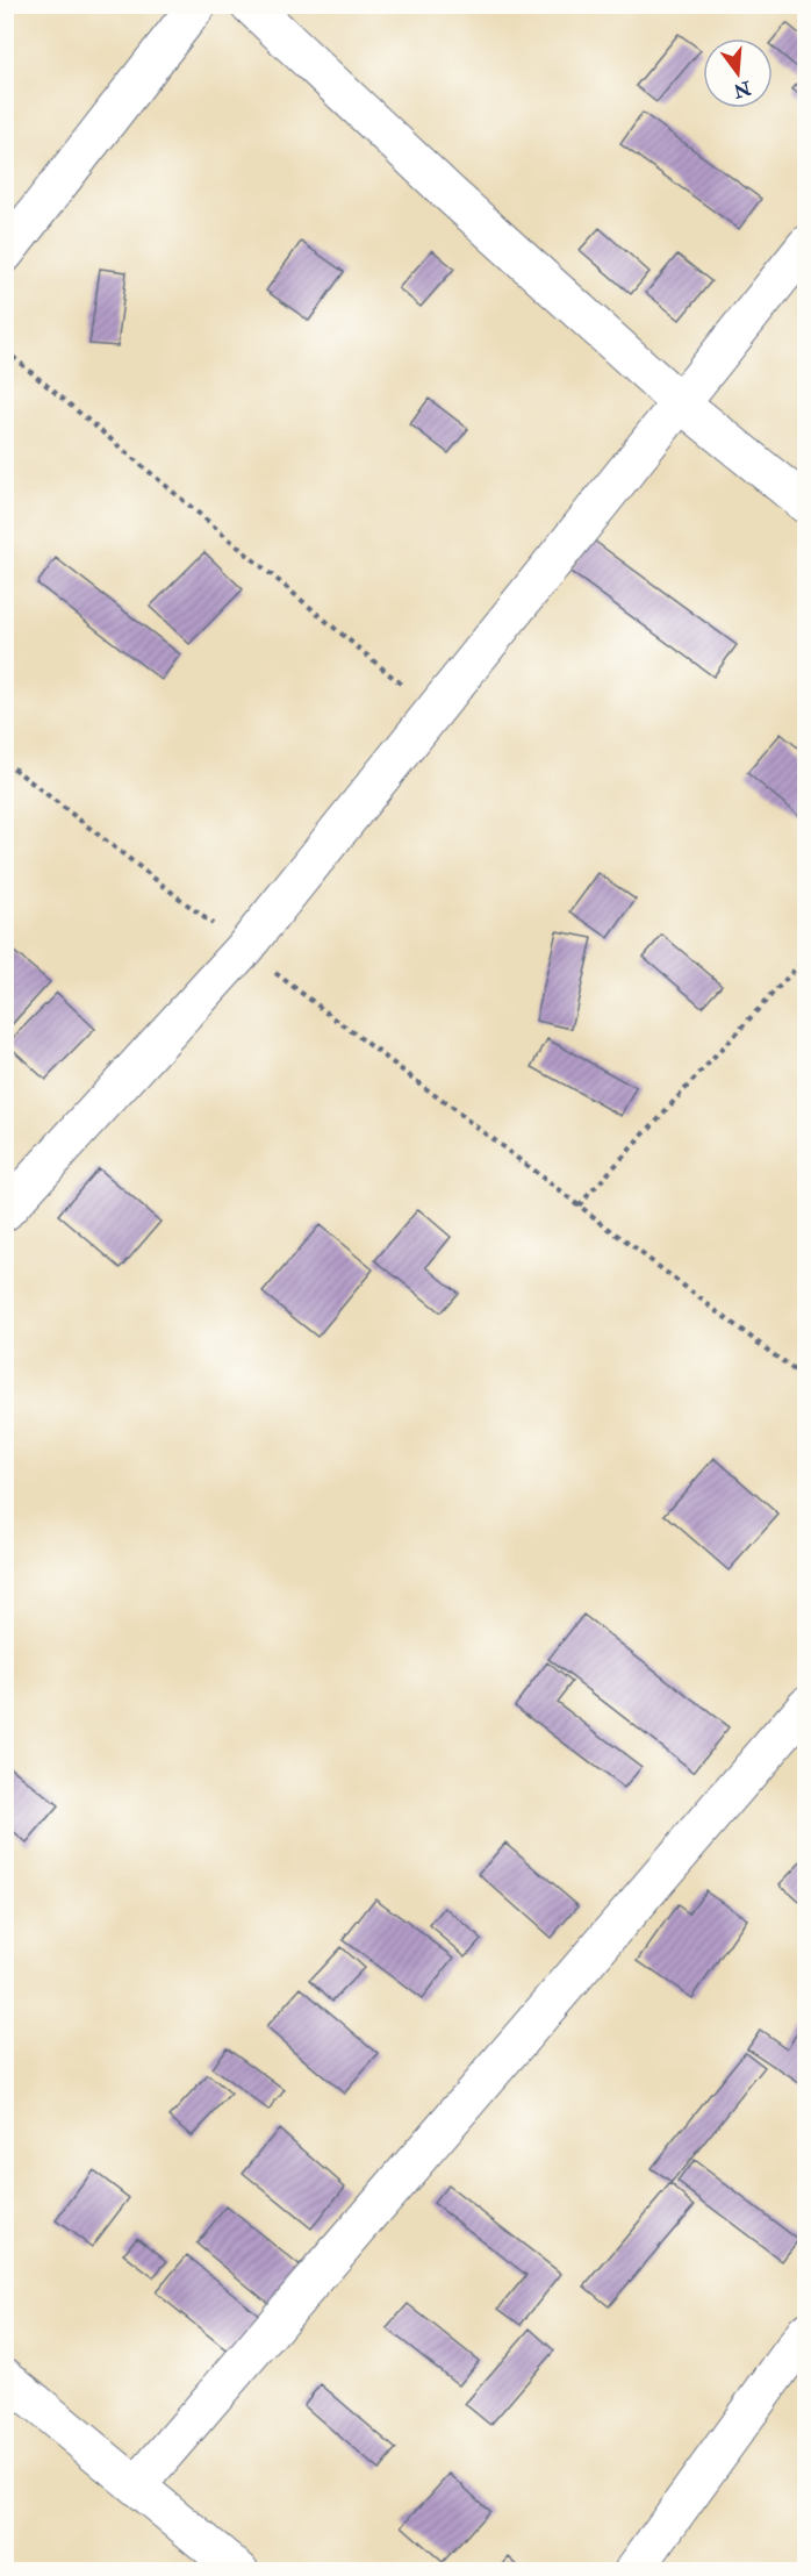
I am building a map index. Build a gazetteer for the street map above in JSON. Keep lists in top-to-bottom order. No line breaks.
{"north":"bottom"}
